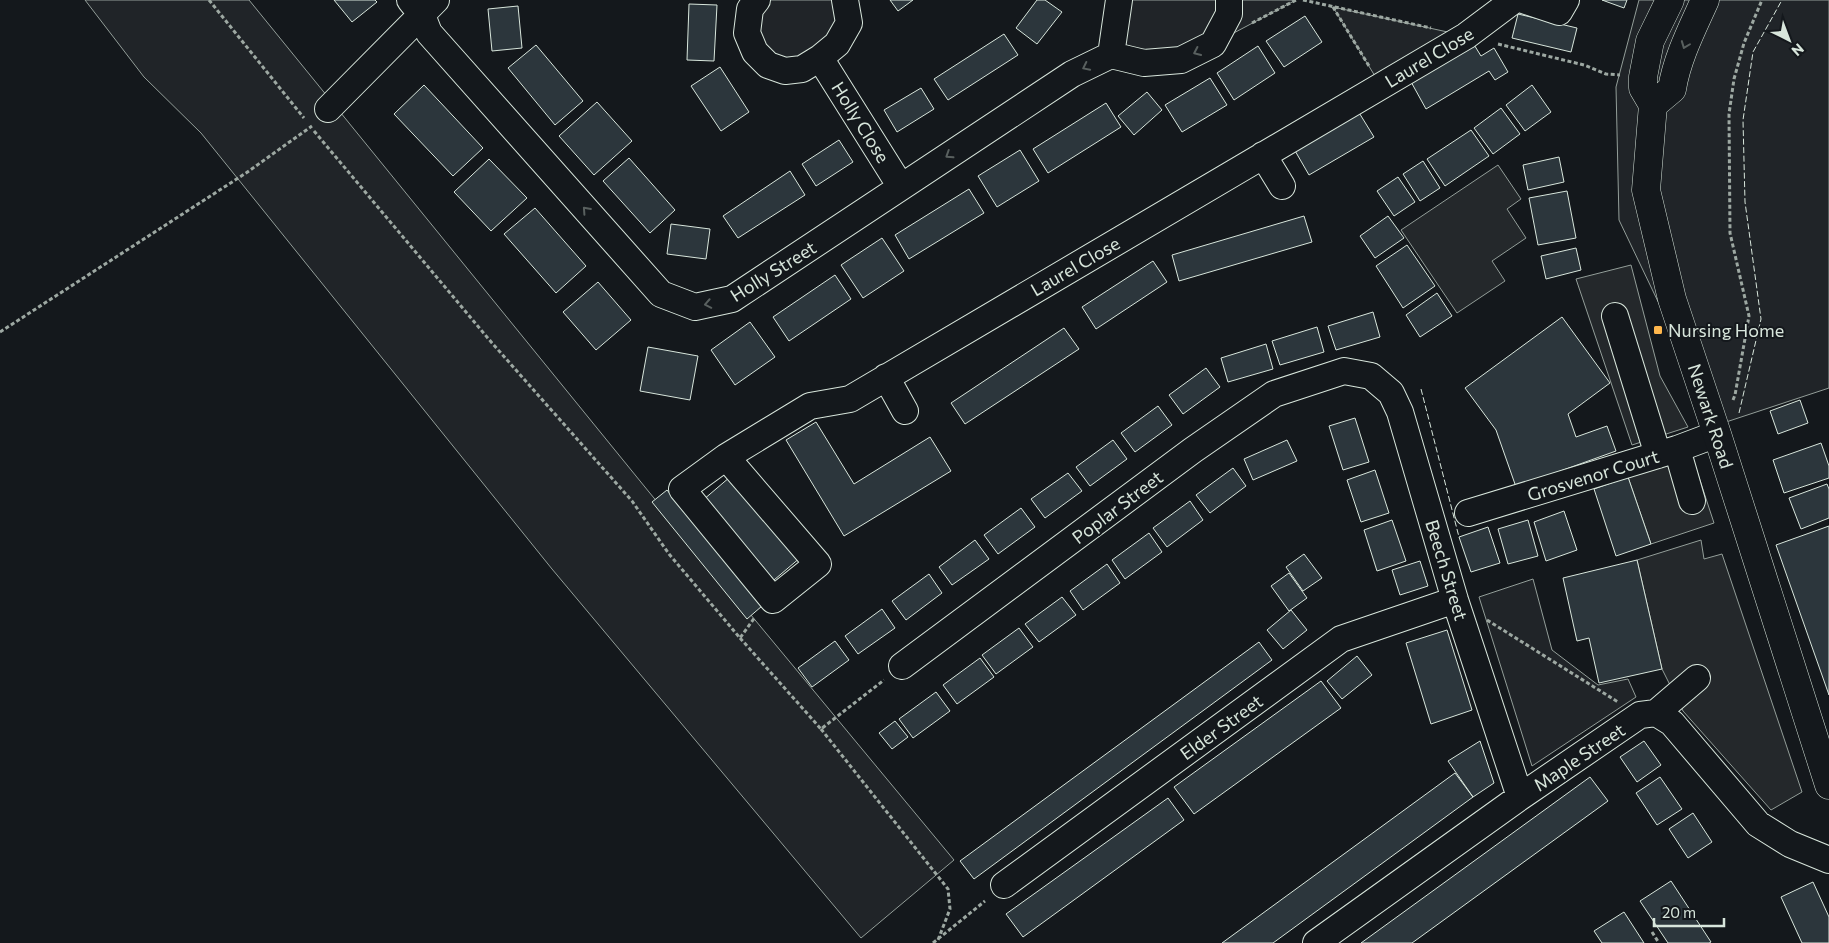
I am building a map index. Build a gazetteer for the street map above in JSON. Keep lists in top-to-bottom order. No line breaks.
{"streets":{"main road":["Newark Road"],"street":["Laurel Close","Holly Close","Holly Street","Grosvenor Court","Poplar Street","Beech Street","Elder Street","Maple Street"]},"crossings":[["Holly Close","Holly Street"],["Newark Road","Grosvenor Court"],["Poplar Street","Beech Street"],["Beech Street","Elder Street"],["Beech Street","Maple Street"]],"places":{"transit":["Nursing Home"]},"scale_bar":"20 m","north":"bottom right"}
